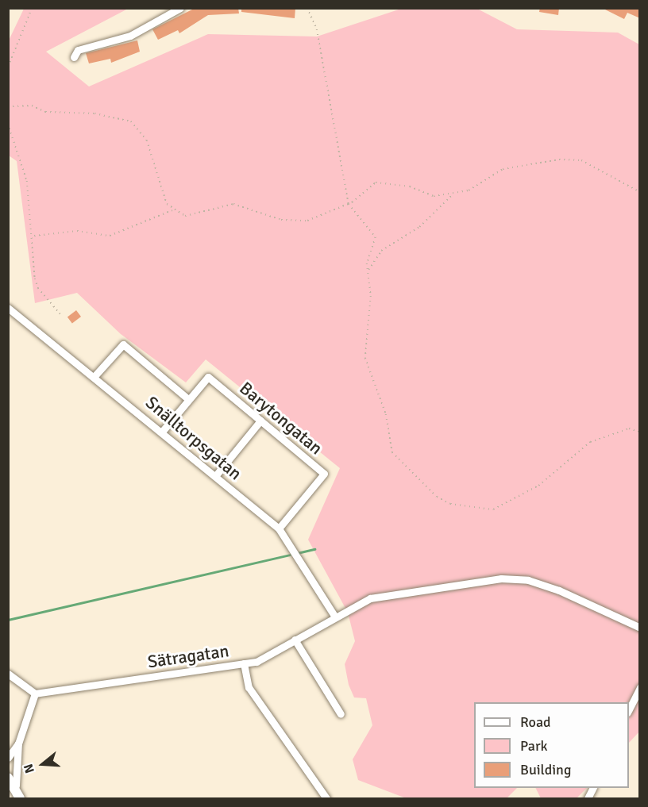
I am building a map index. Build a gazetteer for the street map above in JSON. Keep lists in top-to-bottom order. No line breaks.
{"streets":{"street":["Barytongatan","Snälltorpsgatan","Sätragatan"]},"crossings":[["Barytongatan","Snälltorpsgatan"],["Snälltorpsgatan","Sätragatan"]],"legend":["Road","Park","Building"],"north":"left"}
